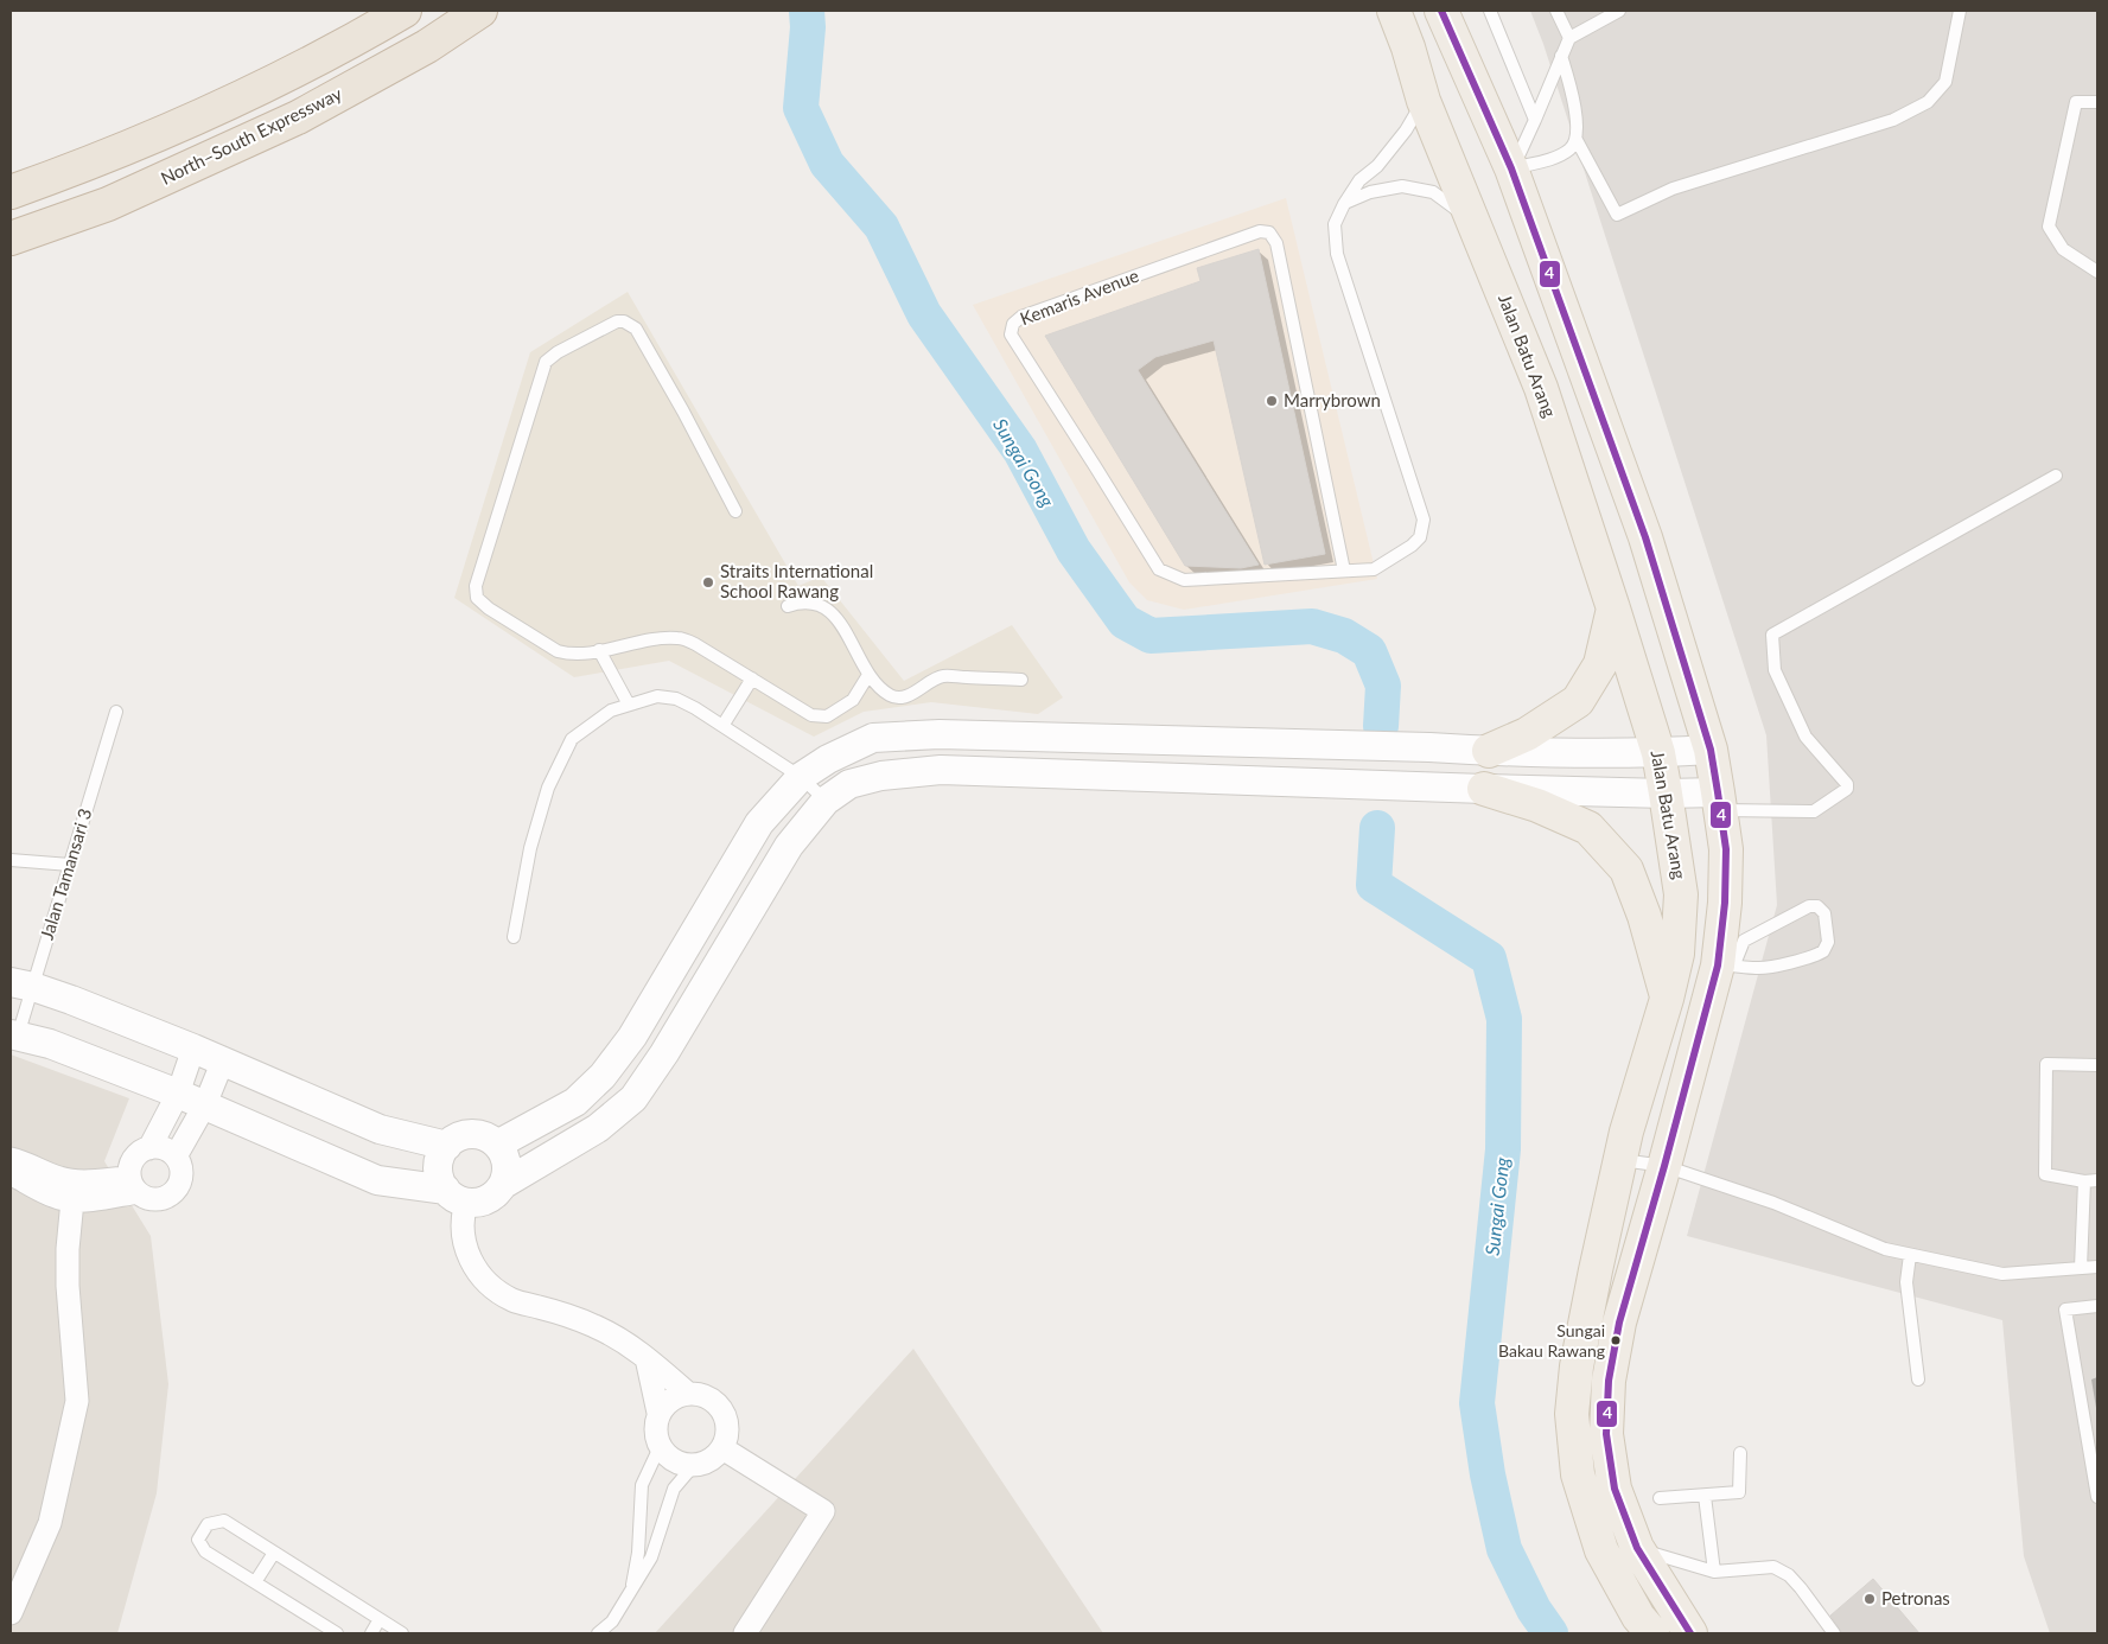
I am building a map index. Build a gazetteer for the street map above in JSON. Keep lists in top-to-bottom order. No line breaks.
{"streets":{"highway":["North–South Expressway"],"main road":["Jalan Batu Arang"],"lane":["Kemaris Avenue","Jalan Tamansari 3"]},"crossings":[["Kemaris Avenue","Jalan Batu Arang"]],"water":["Sungai Gong"],"places":["Marrybrown","Straits International School Rawang","Sungai Bakau Rawang","Petronas"],"lines":["transit line 4"]}
